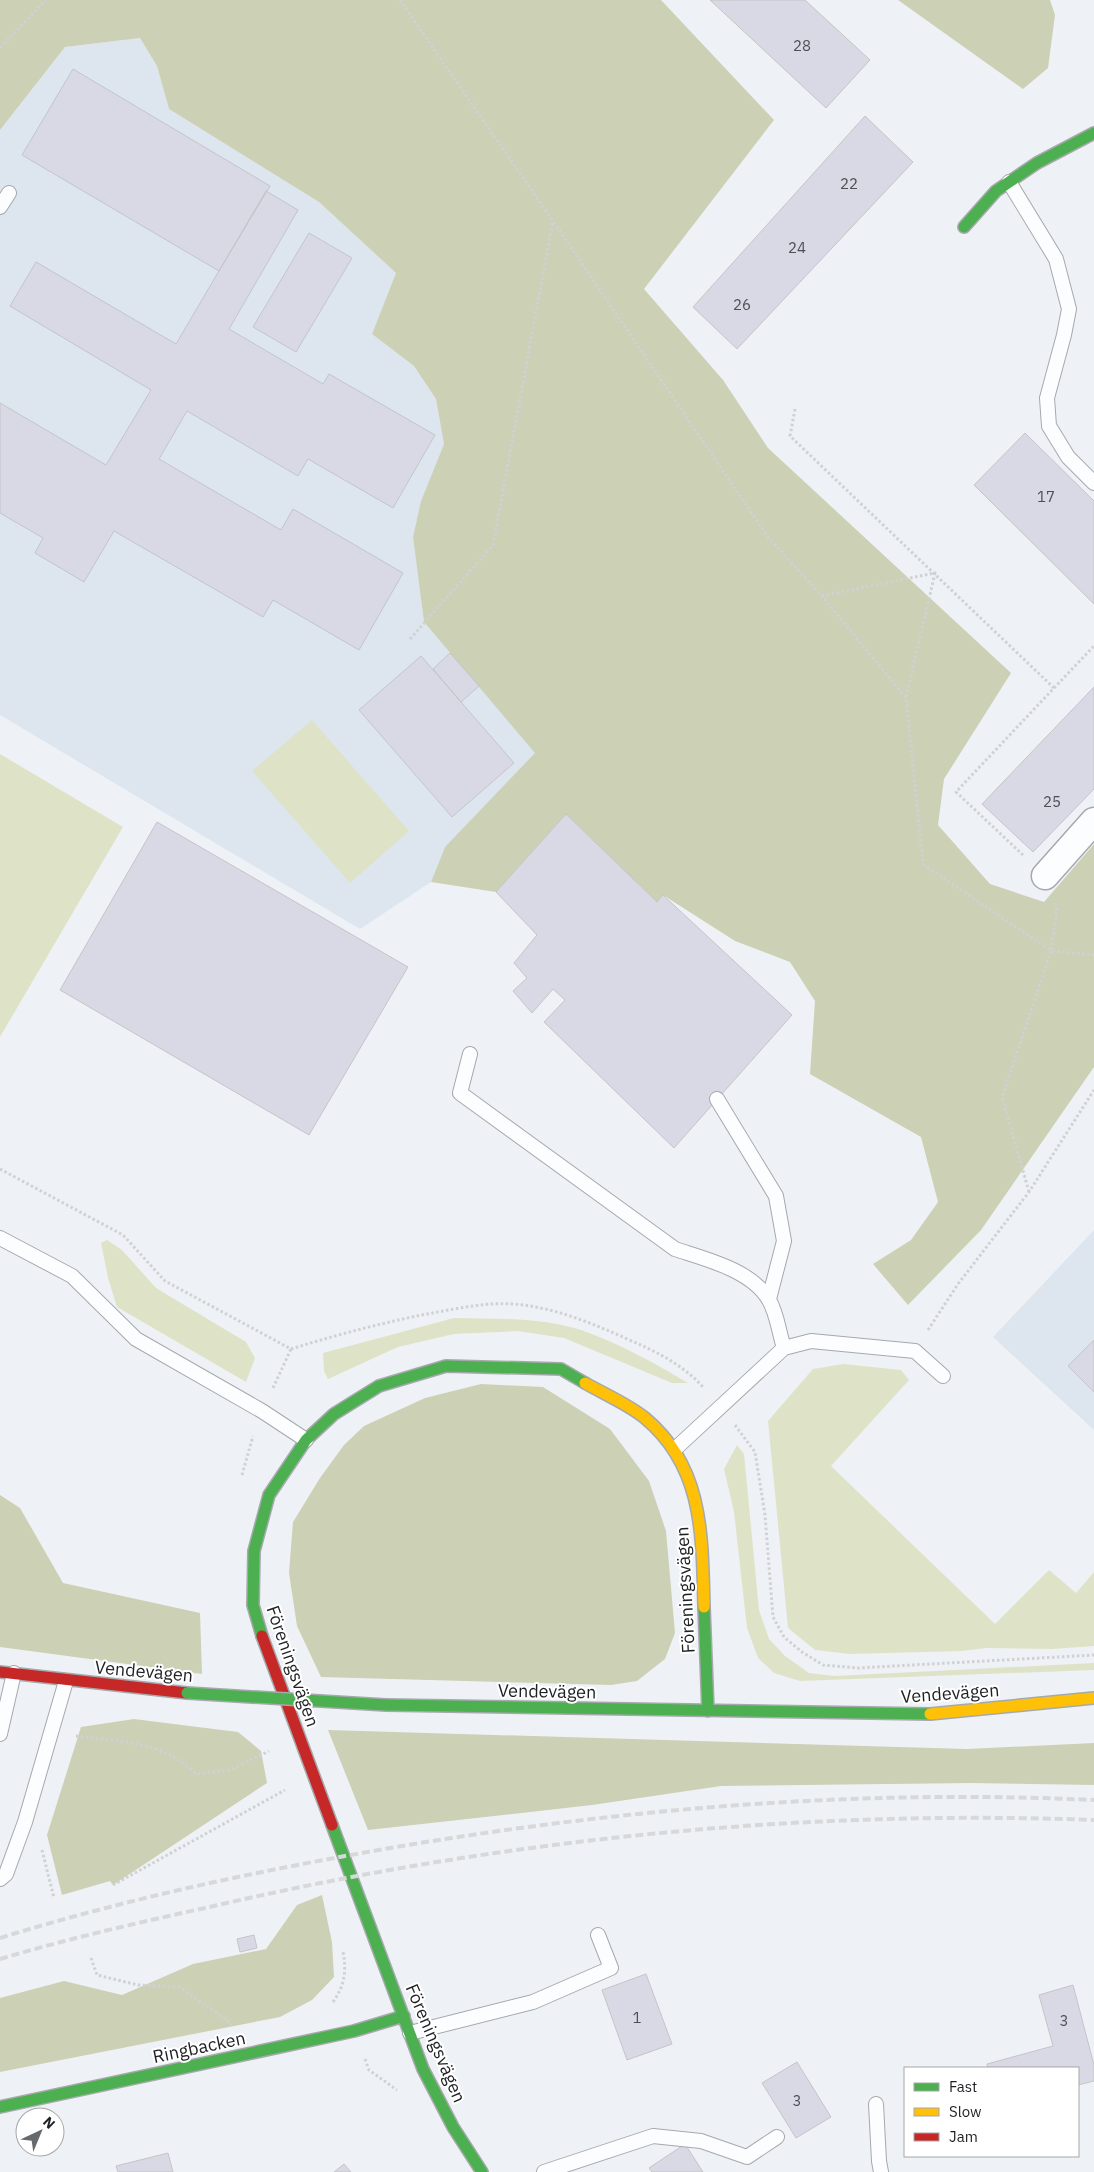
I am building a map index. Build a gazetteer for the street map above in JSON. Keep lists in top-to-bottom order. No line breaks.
{"streets":{"street":["Föreningsvägen","Vendevägen","Ringbacken"]},"crossings":[["Föreningsvägen","Vendevägen"],["Föreningsvägen","Ringbacken"]],"house_numbers":["28","22","24","26","17","25","1","3","3"],"legend":["Fast","Slow","Jam"],"north":"top right"}
